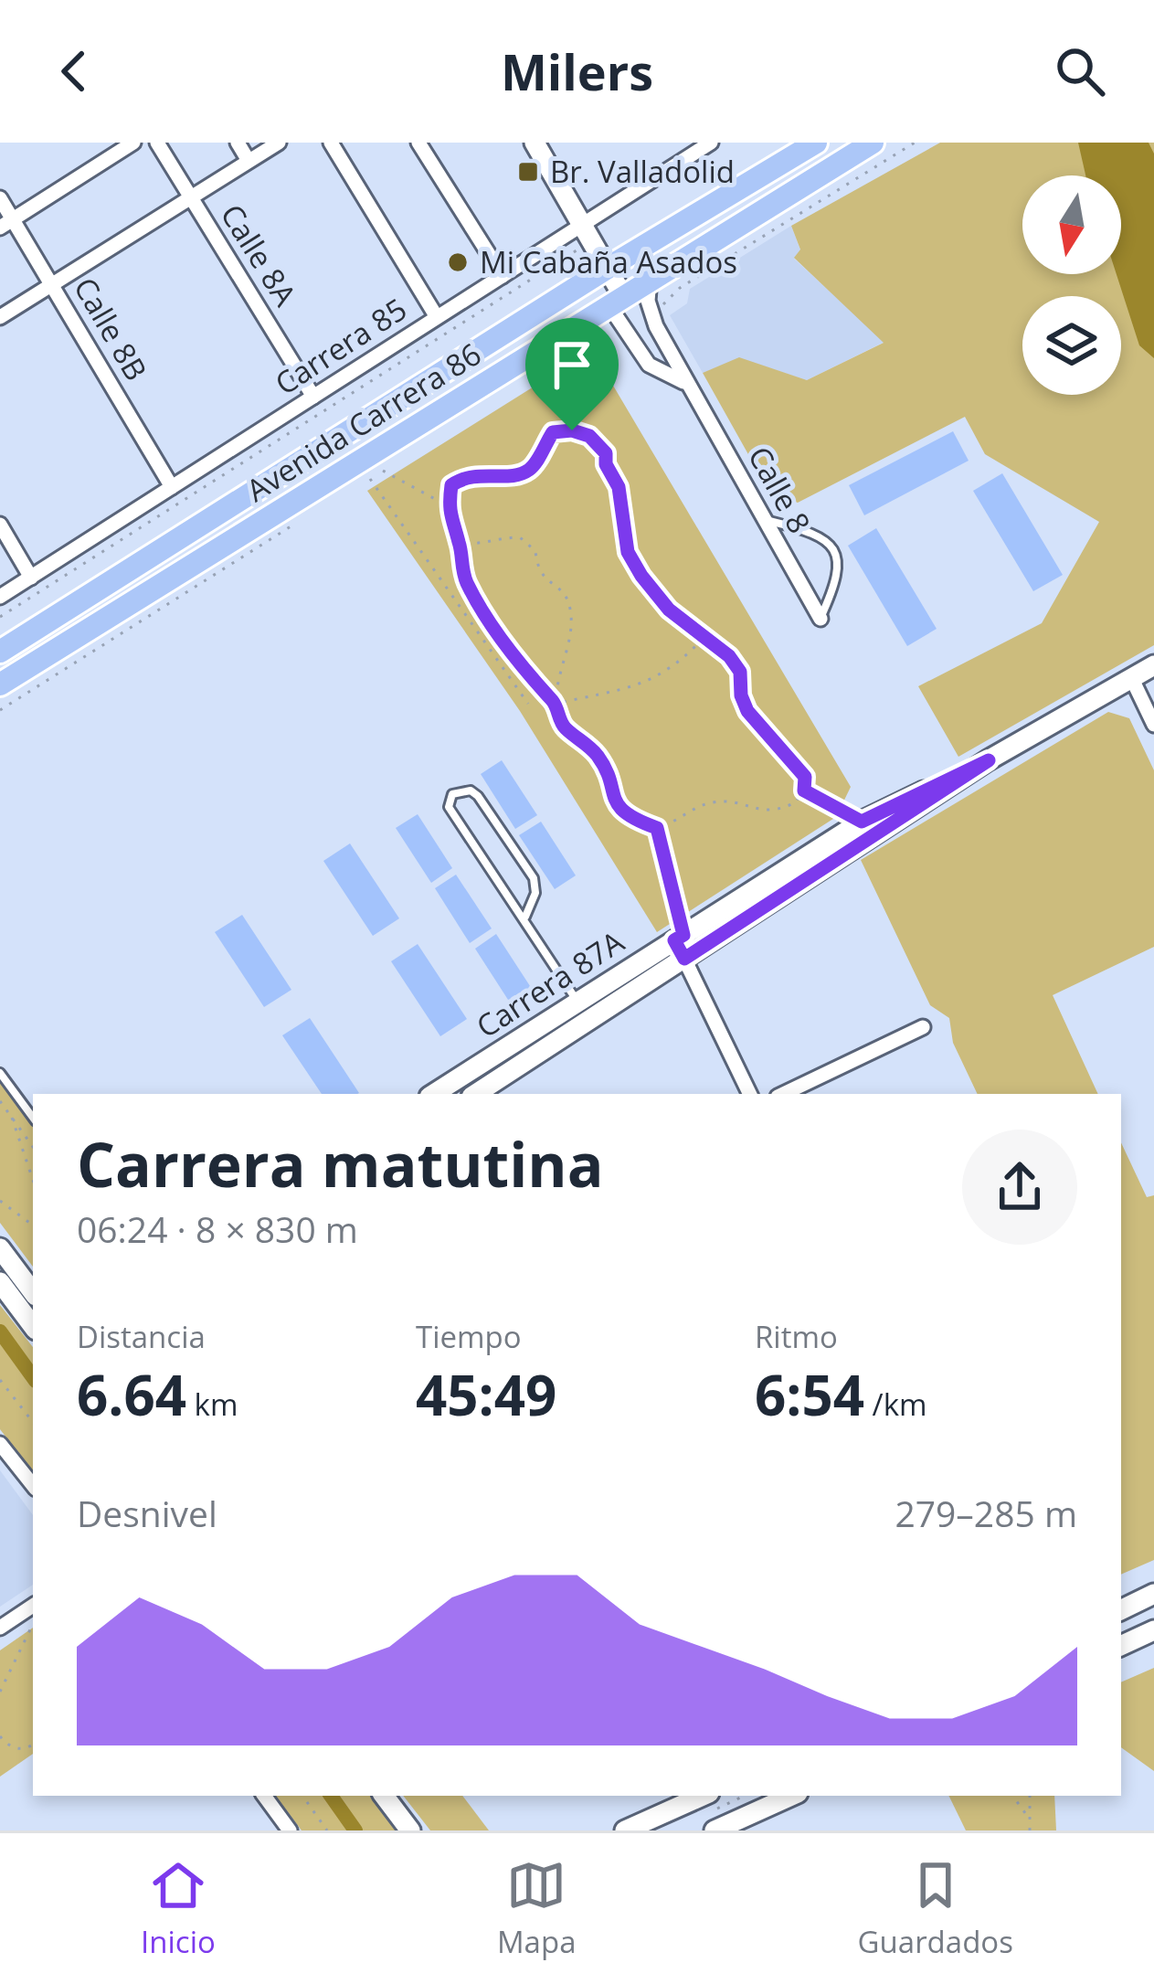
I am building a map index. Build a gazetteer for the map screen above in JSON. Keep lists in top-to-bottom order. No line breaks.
{"streets":{"main road":["Avenida Carrera 86"],"street":["Calle 8A","Calle 8B","Carrera 85","Calle 8","Carrera 87A"]},"crossings":[["Calle 8A","Carrera 85"],["Calle 8B","Carrera 85"],["Avenida Carrera 86","Calle 8"]],"places":{"transit":["Br. Valladolid"],"other":["Mi Cabaña Asados"]},"north":"bottom","page":{"header":"Milers","heading":["Carrera matutina","06:24 · 8 × 830 m"],"stats":[["Distancia","6.64 km"],["Tiempo","45:49"],["Ritmo","6:54 /km"]],"chart":["Desnivel","279–285 m"],"tabs":["Inicio","Mapa","Guardados"]}}
